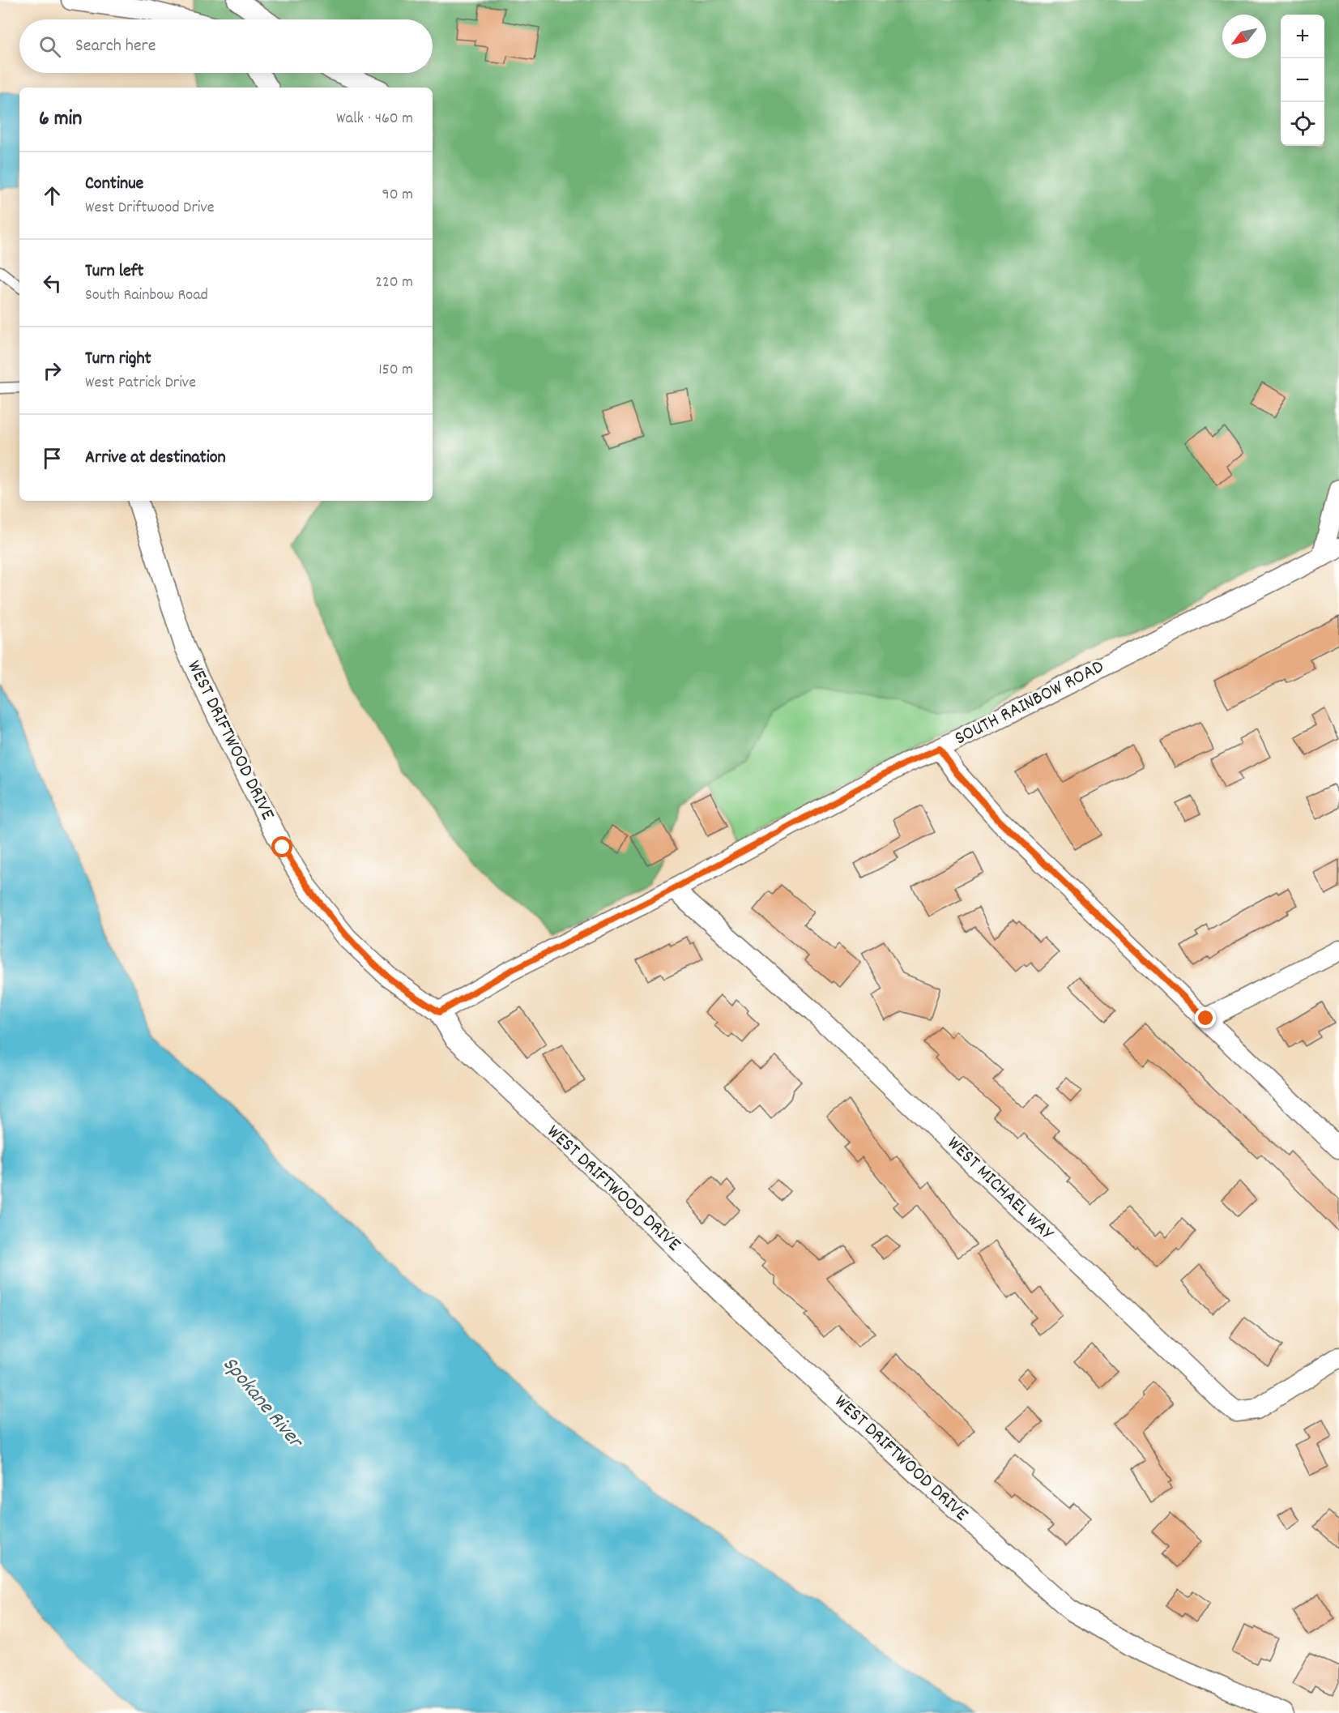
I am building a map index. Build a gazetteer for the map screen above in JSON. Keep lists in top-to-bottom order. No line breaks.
{"streets":{"street":["SOUTH RAINBOW ROAD","WEST DRIFTWOOD DRIVE","WEST MICHAEL WAY"]},"crossings":[["SOUTH RAINBOW ROAD","WEST DRIFTWOOD DRIVE"],["SOUTH RAINBOW ROAD","WEST MICHAEL WAY"]],"water":["Spokane River"],"north":"bottom left","page":{"map_buttons":["+","−"],"search":"Search here","heading":["6 min","Walk · 460 m"],"list":[["Continue","West Driftwood Drive","90 m"],["Turn left","South Rainbow Road","220 m"],["Turn right","West Patrick Drive","150 m"],"Arrive at destination"]}}
